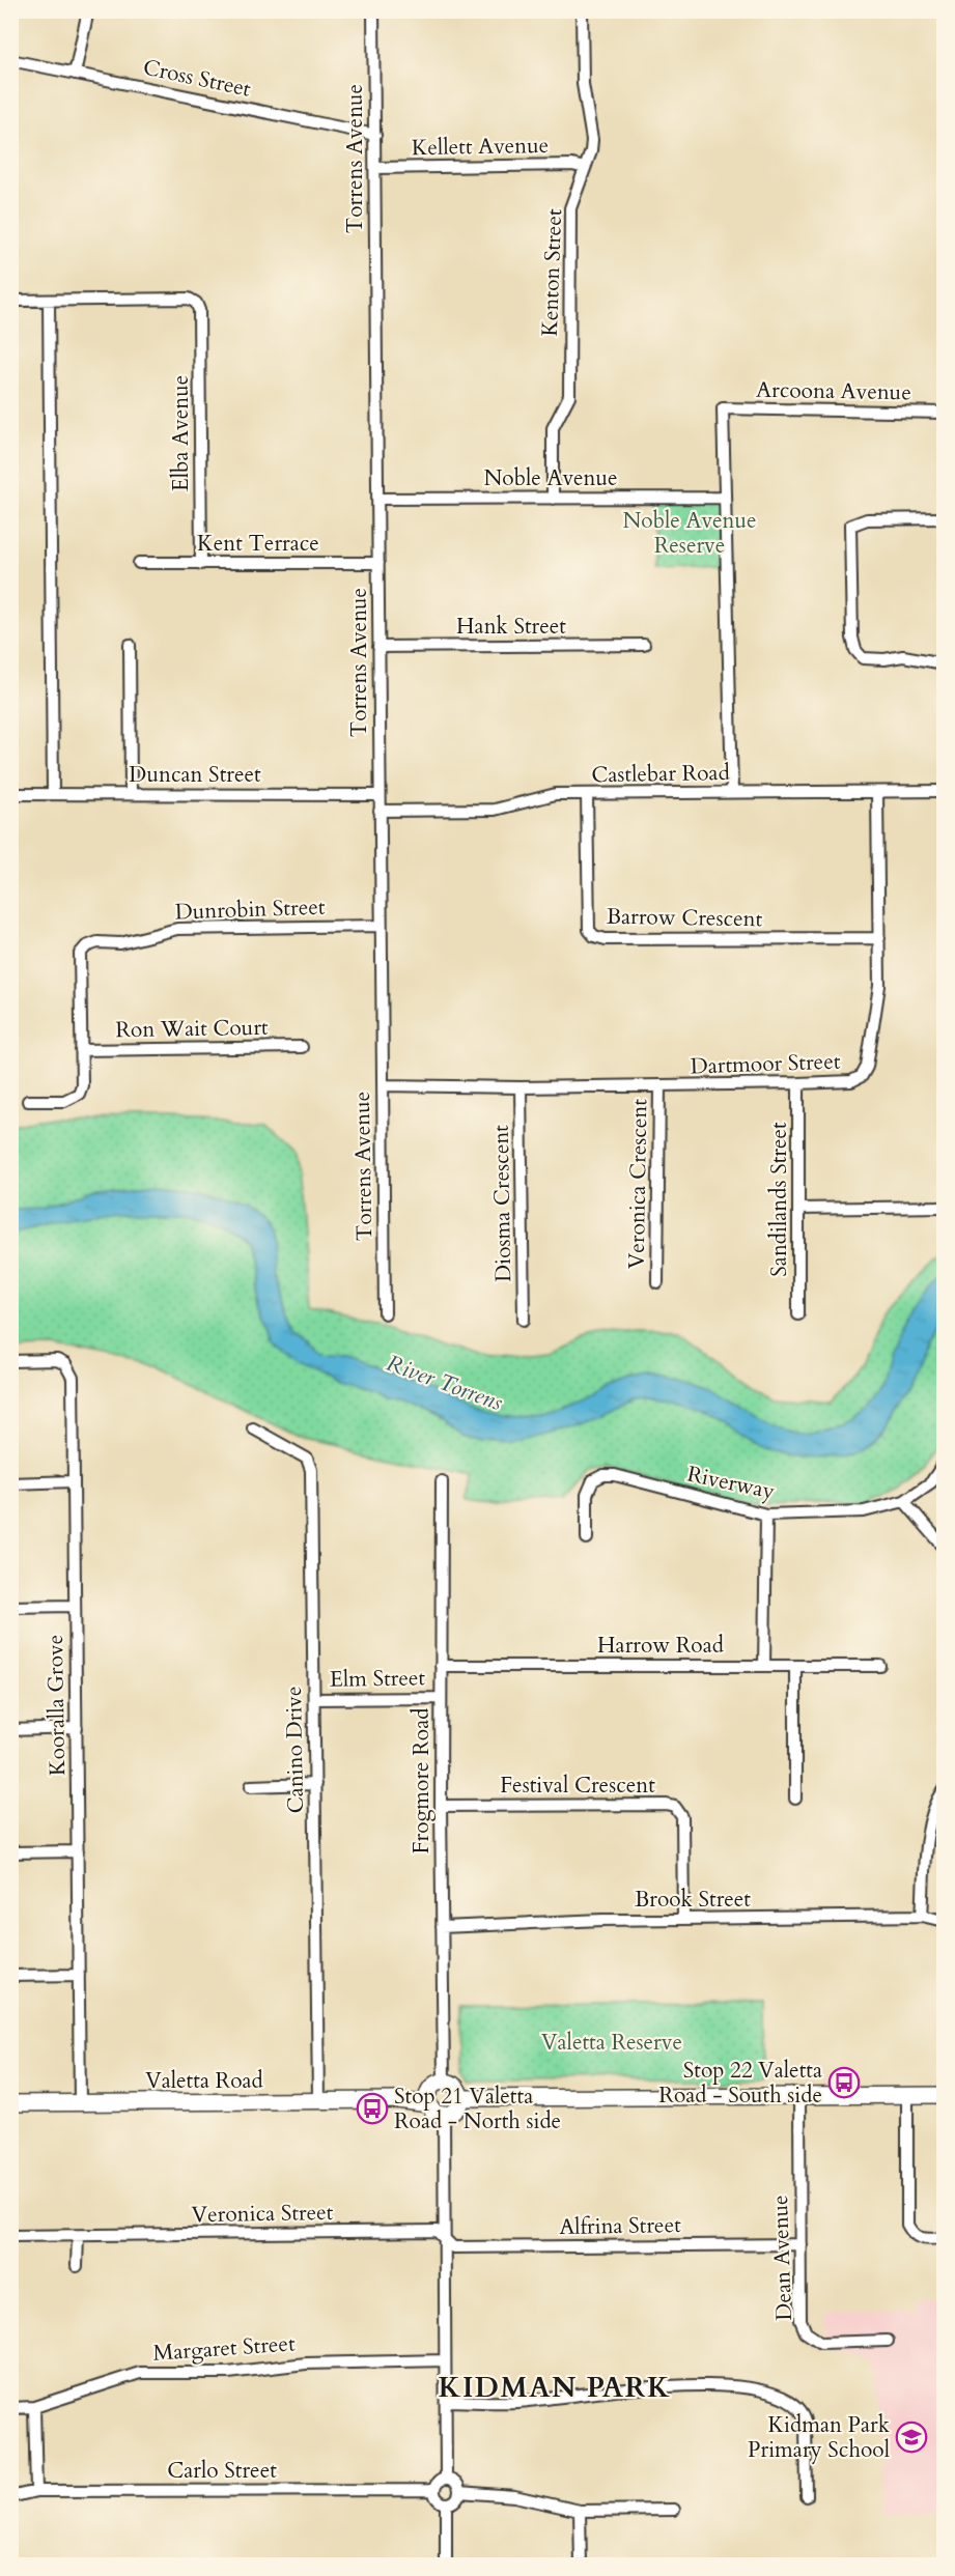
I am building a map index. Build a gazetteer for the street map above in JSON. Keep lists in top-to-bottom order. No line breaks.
{"streets":{"street":["Cross Street","Kellett Avenue","Torrens Avenue","Kenton Street","Arcoona Avenue","Elba Avenue","Noble Avenue","Kent Terrace","Hank Street","Castlebar Road","Duncan Street","Dunrobin Street","Barrow Crescent","Ron Wait Court","Dartmoor Street","Veronica Crescent","Sandilands Street","Diosma Crescent","Riverway","Harrow Road","Elm Street","Kooralla Grove","Canino Drive","Frogmore Road","Festival Crescent","Brook Street","Valetta Road","Veronica Street","Alfrina Street","Dean Avenue","Margaret Street","Carlo Street"]},"crossings":[["Cross Street","Torrens Avenue"],["Kellett Avenue","Torrens Avenue"],["Kellett Avenue","Kenton Street"],["Torrens Avenue","Noble Avenue"],["Torrens Avenue","Kent Terrace"],["Torrens Avenue","Hank Street"],["Torrens Avenue","Castlebar Road"],["Torrens Avenue","Duncan Street"],["Torrens Avenue","Dunrobin Street"],["Torrens Avenue","Dartmoor Street"],["Kenton Street","Noble Avenue"],["Arcoona Avenue","Noble Avenue"],["Elba Avenue","Kent Terrace"],["Castlebar Road","Barrow Crescent"],["Castlebar Road","Dartmoor Street"],["Dunrobin Street","Ron Wait Court"],["Barrow Crescent","Dartmoor Street"],["Dartmoor Street","Veronica Crescent"],["Dartmoor Street","Sandilands Street"],["Dartmoor Street","Diosma Crescent"],["Harrow Road","Frogmore Road"],["Elm Street","Canino Drive"],["Elm Street","Frogmore Road"],["Kooralla Grove","Valetta Road"],["Canino Drive","Valetta Road"],["Frogmore Road","Festival Crescent"],["Frogmore Road","Brook Street"],["Frogmore Road","Valetta Road"],["Festival Crescent","Brook Street"],["Veronica Street","Alfrina Street"],["Alfrina Street","Dean Avenue"]],"districts":["KIDMAN PARK"],"water":["River Torrens"],"parks":["Noble Avenue Reserve","Valetta Reserve"],"places":{"bus stop":["Stop 22 Valetta Road - South side","Stop 21 Valetta Road - North side"],"school or university":["Kidman Park Primary School"]}}
